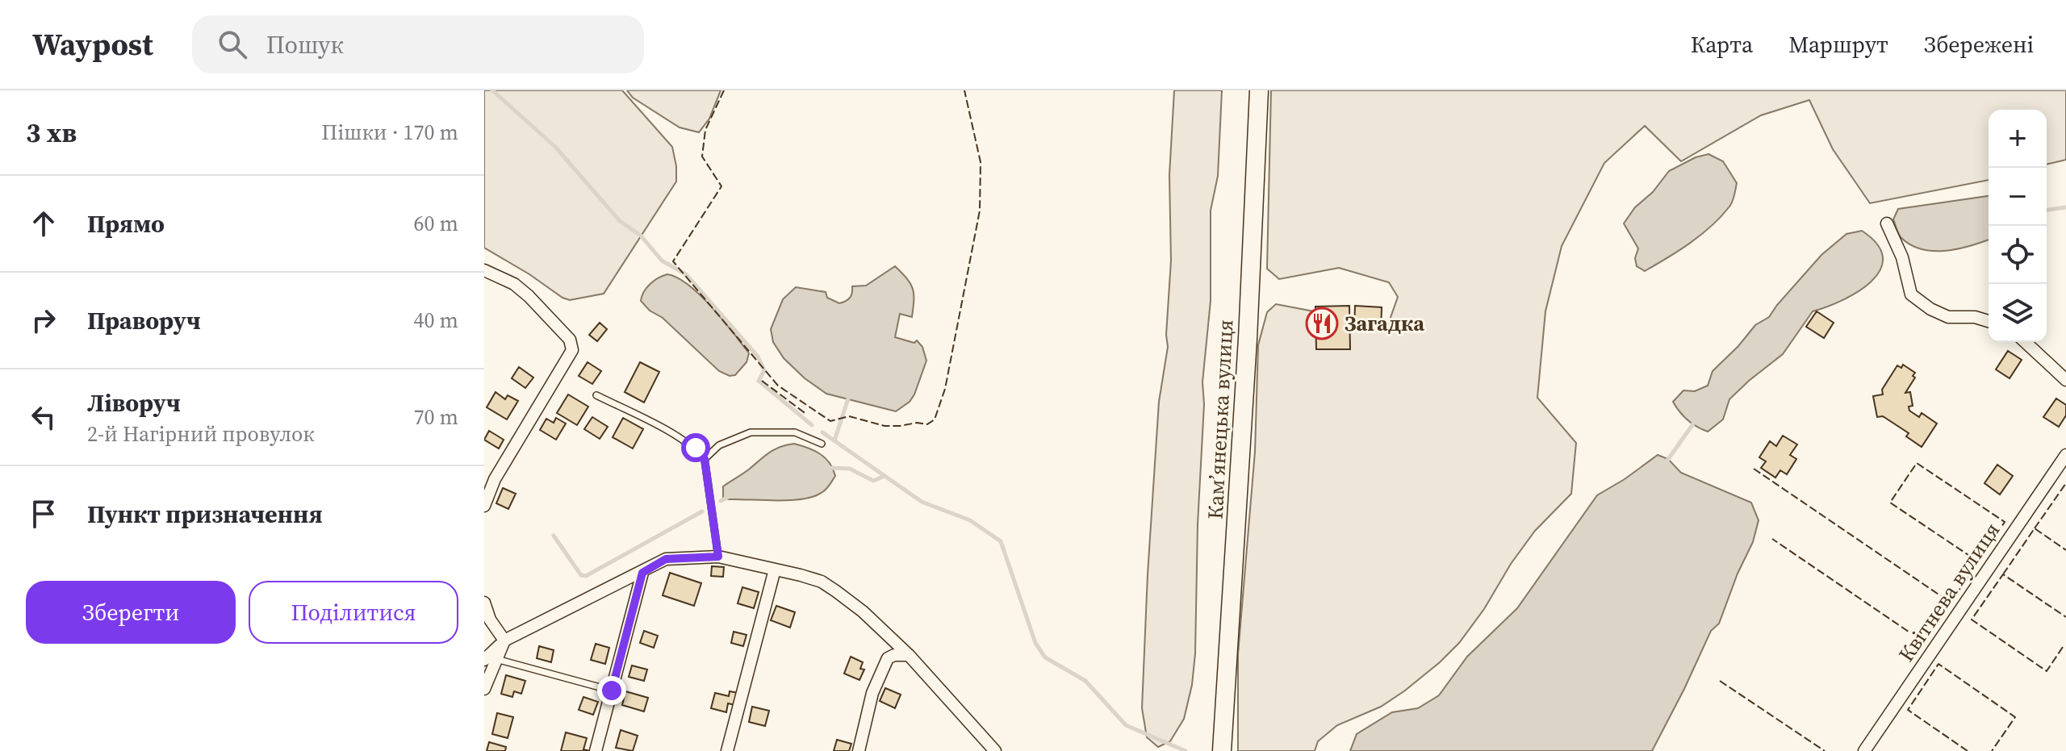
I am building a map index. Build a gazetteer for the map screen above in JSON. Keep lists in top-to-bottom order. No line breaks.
{"streets":{"main road":["Камʼянецька вулиця"],"street":["Квітнева вулиця"]},"places":{"restaurant":["Загадка"]},"page":{"header":"Waypost","search":"Пошук","nav":["Карта","Маршрут","Збережені"],"heading":["3 хв","Пішки · 170 m"],"map_buttons":["+","−"],"list":[["Прямо","60 m"],["Праворуч","40 m"],["Ліворуч","2-й Нагірний провулок","70 m"],"Пункт призначення"],"buttons":["Зберегти","Поділитися"]}}
